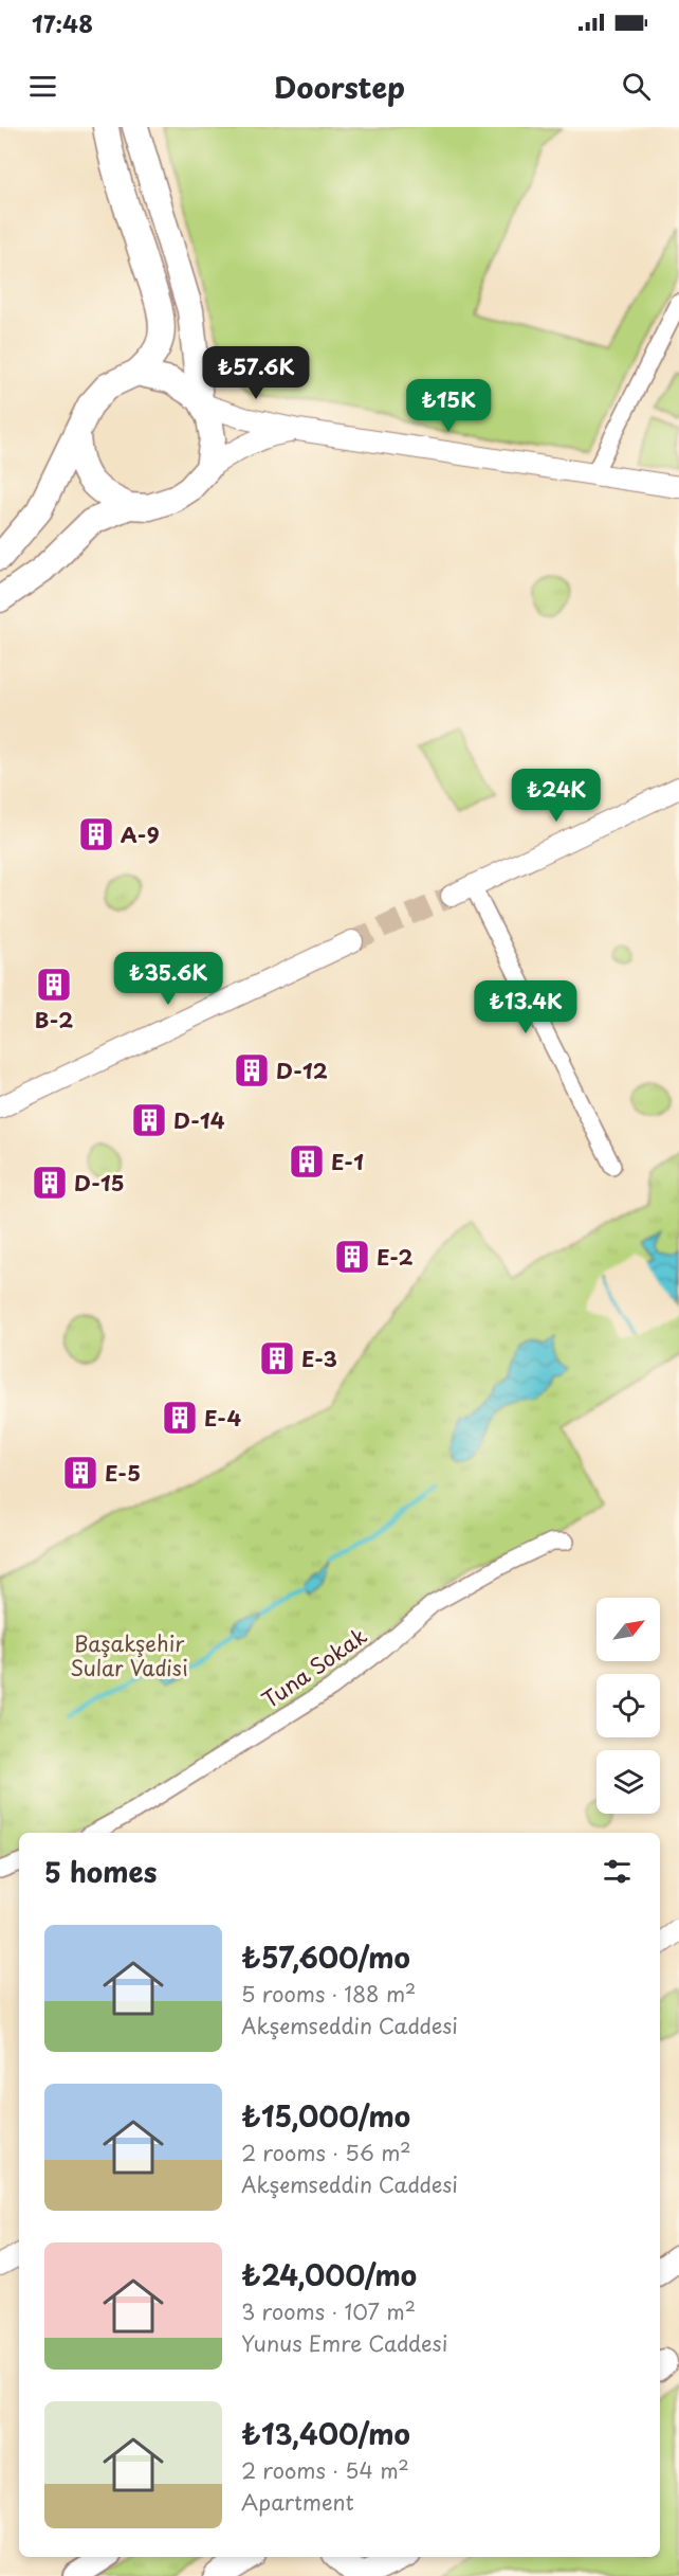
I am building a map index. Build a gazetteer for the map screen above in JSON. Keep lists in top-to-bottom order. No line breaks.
{"streets":{"street":["Tuna Sokak"]},"parks":["Başakşehir Sular Vadisi"],"places":{"building":["A-9","B-2","D-12","D-14","E-1","D-15","E-2","E-3","E-4","E-5"]},"north":"top right","page":{"status":"17:48","header":"Doorstep","price":["₺57.6K","₺15K","₺24K","₺35.6K","₺13.4K"],"heading":"5 homes","list":[{"name":"₺57,600/mo","note":"5 rooms · 188 m² · Akşemseddin Caddesi"},{"name":"₺15,000/mo","note":"2 rooms · 56 m² · Akşemseddin Caddesi"},{"name":"₺24,000/mo","note":"3 rooms · 107 m² · Yunus Emre Caddesi"},{"name":"₺13,400/mo","note":"2 rooms · 54 m² · Apartment"}]}}
